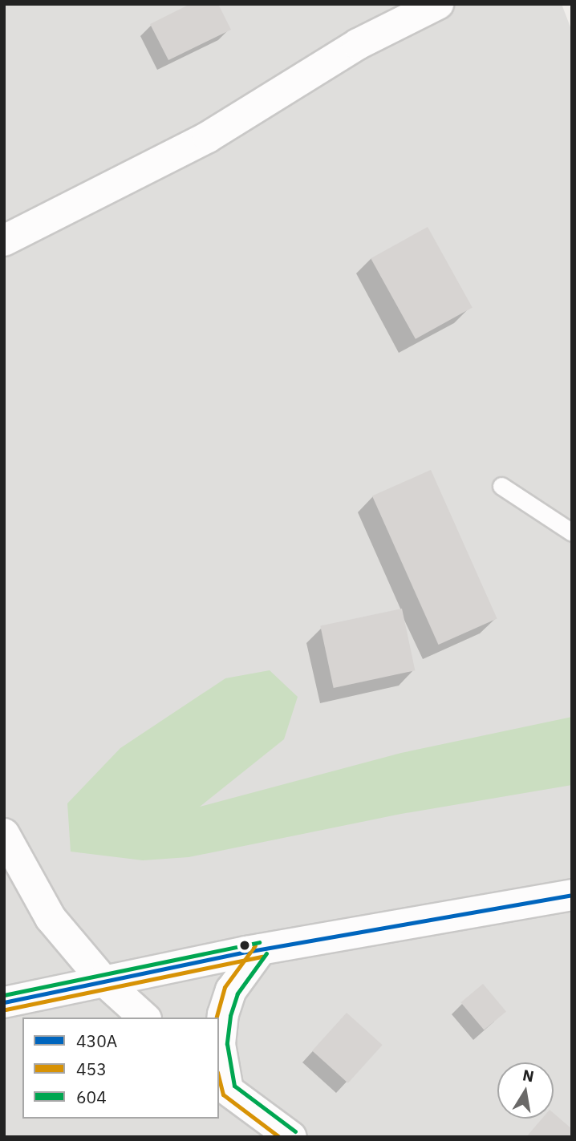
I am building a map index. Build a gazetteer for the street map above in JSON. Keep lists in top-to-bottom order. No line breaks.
{"lines":["transit line 430А","transit line 604","transit line 453"],"legend":["430А","453","604"],"north":"top"}
